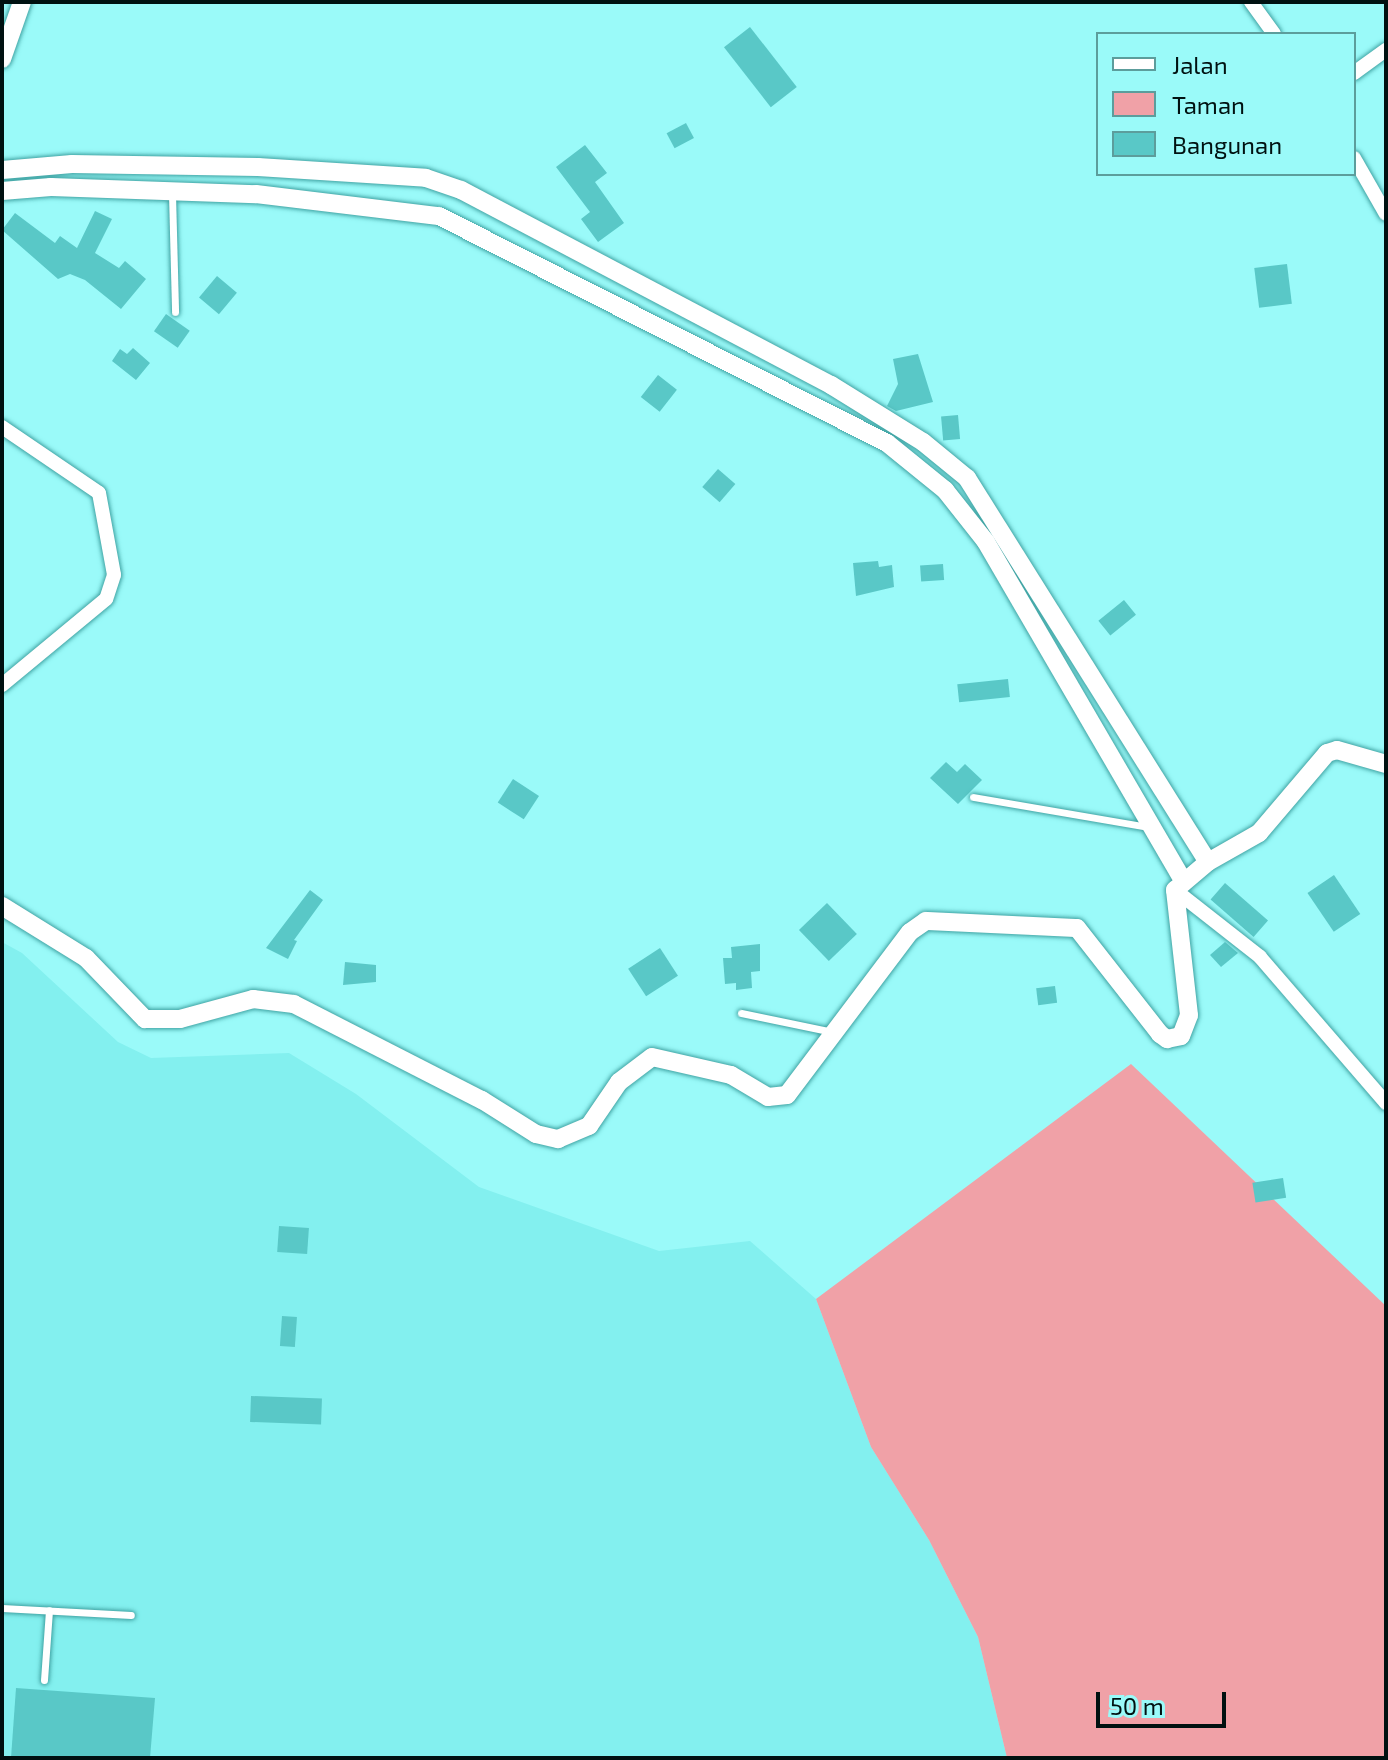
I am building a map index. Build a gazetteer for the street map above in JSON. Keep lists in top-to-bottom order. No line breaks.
{"legend":["Jalan","Taman","Bangunan"],"scale_bar":"50 m"}
